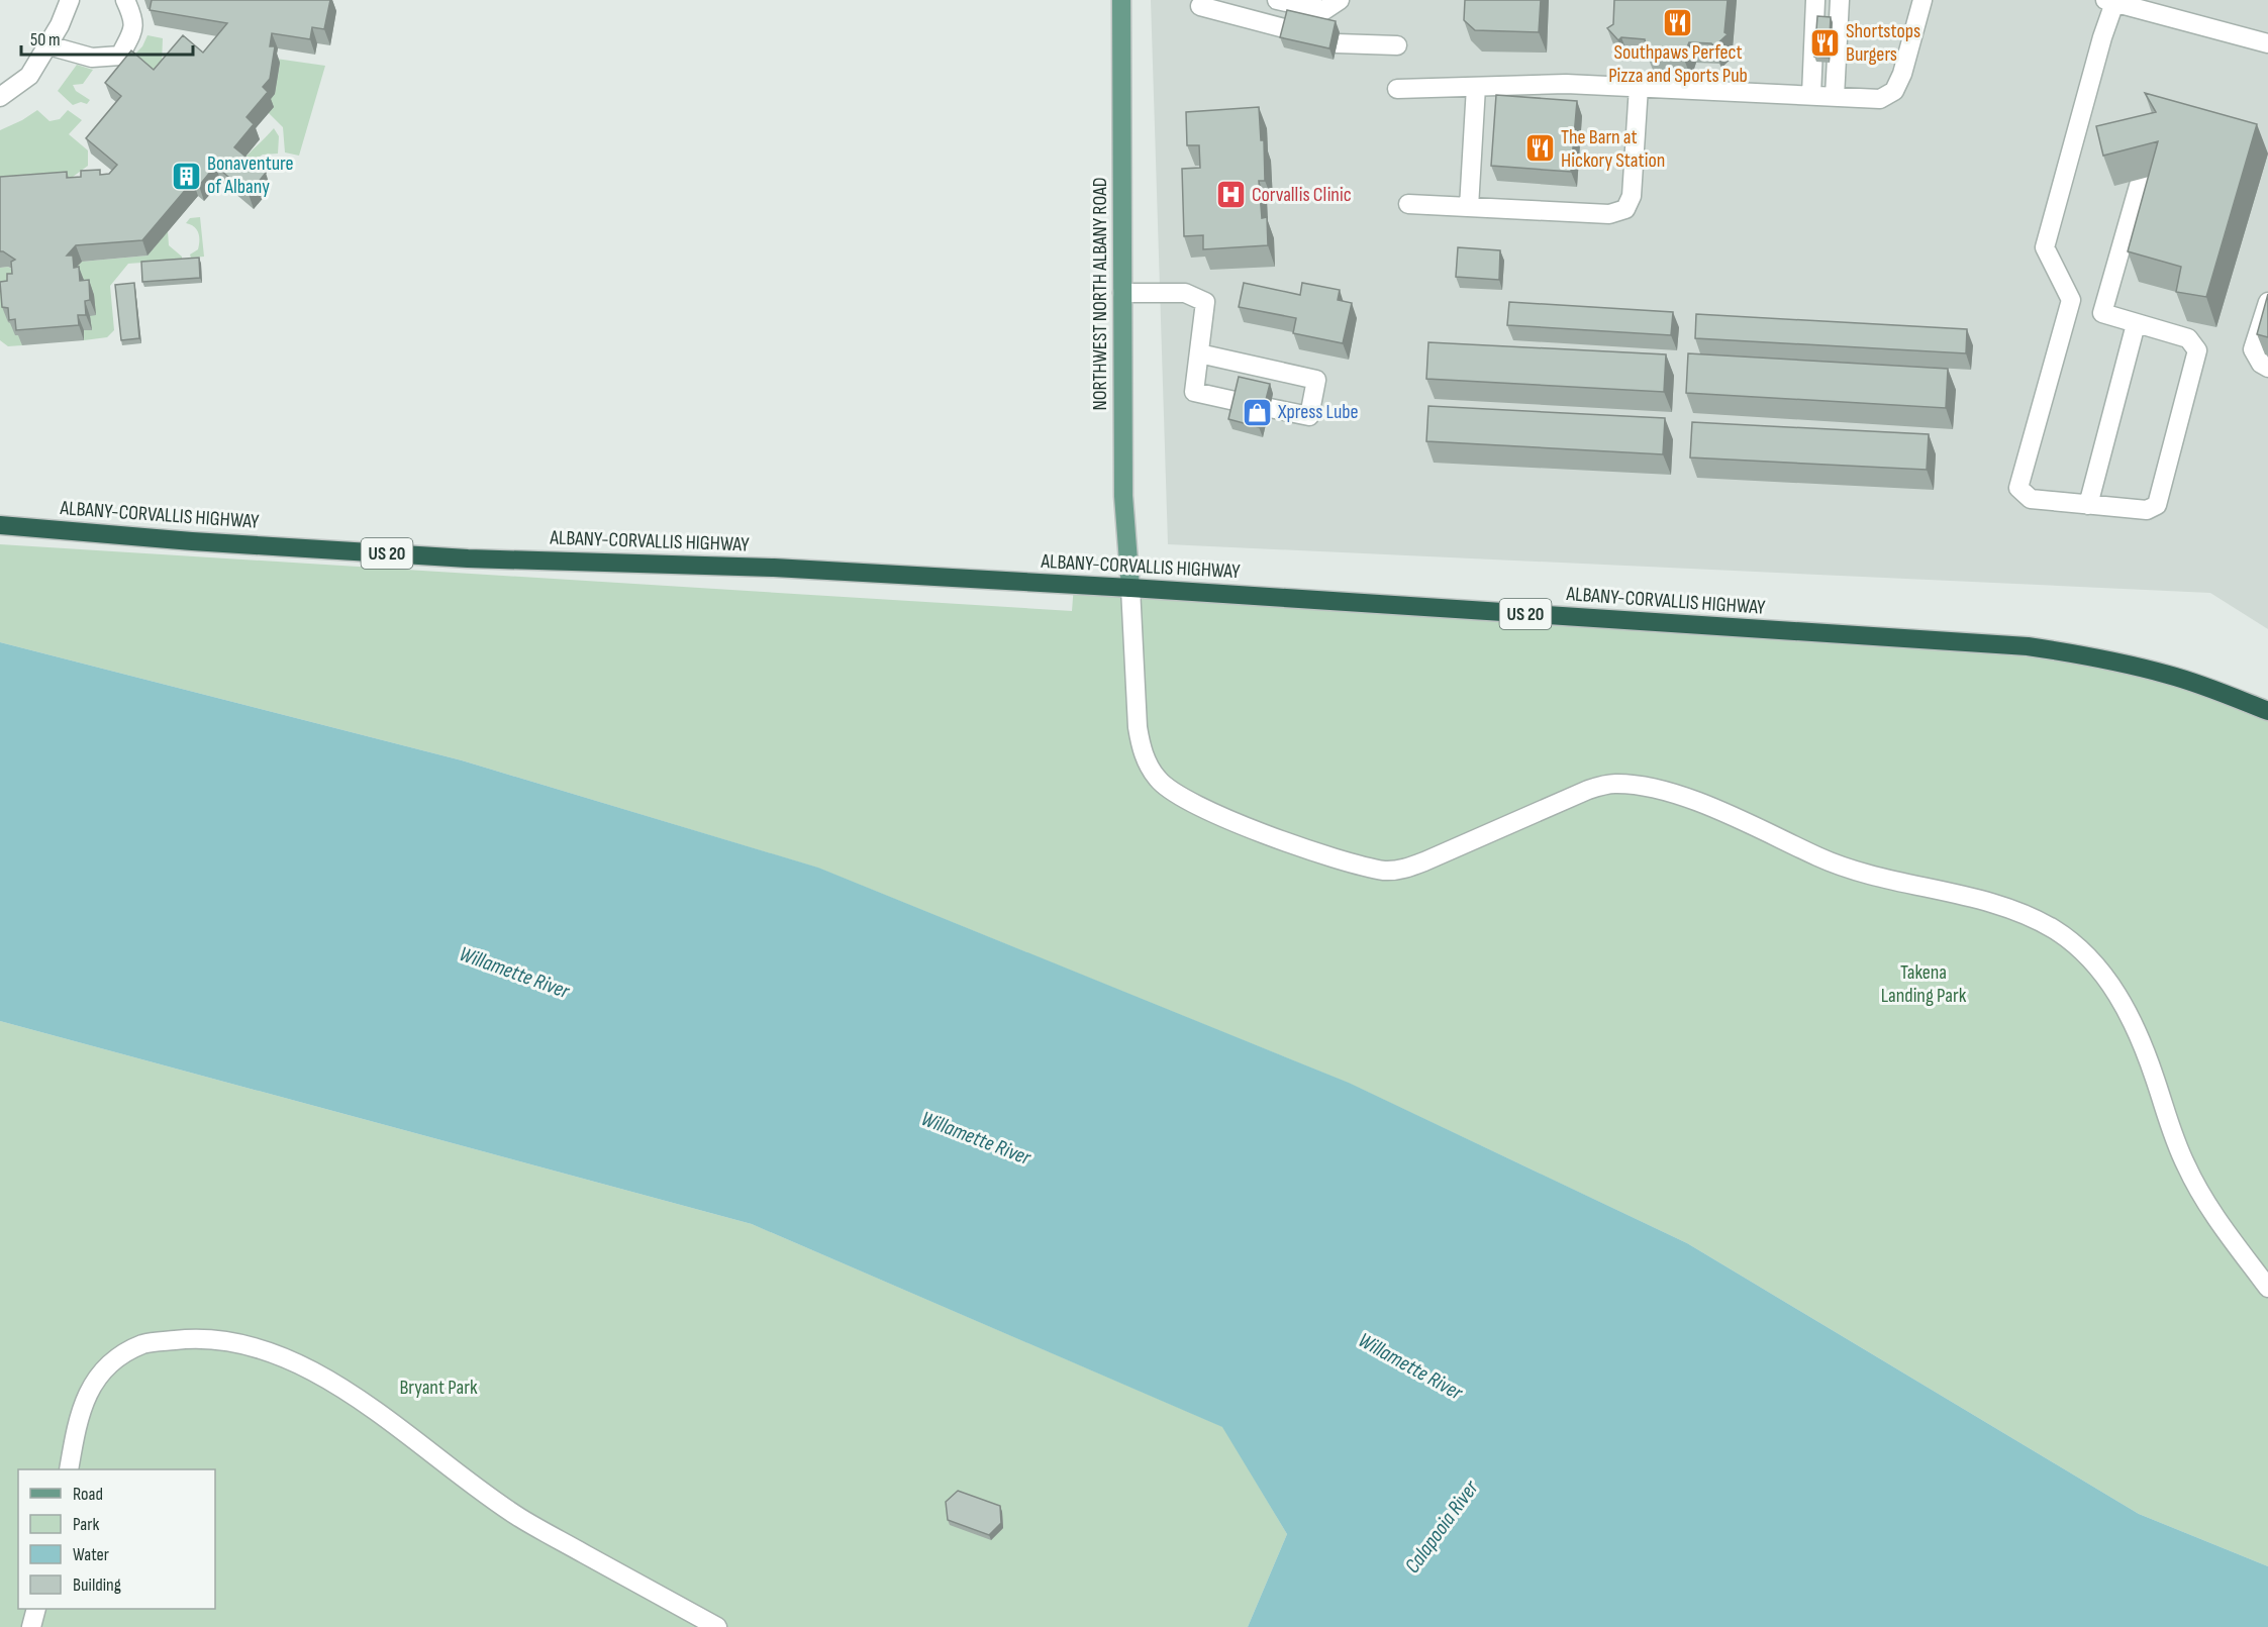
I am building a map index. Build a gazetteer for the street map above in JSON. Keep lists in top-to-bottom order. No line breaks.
{"streets":{"highway":["ALBANY-CORVALLIS HIGHWAY","US 20"],"main road":["NORTHWEST NORTH ALBANY ROAD"]},"crossings":[["NORTHWEST NORTH ALBANY ROAD","ALBANY-CORVALLIS HIGHWAY"]],"water":["Willamette River","Calapooia River"],"parks":["Takena Landing Park","Bryant Park"],"places":{"restaurant":["Southpaws Perfect Pizza and Sports Pub","Shortstops Burgers","The Barn at Hickory Station"],"building":["Bonaventure of Albany"],"hospital":["Corvallis Clinic"],"shop":["Xpress Lube"]},"legend":["Road","Park","Water","Building"],"scale_bar":"50 m"}
